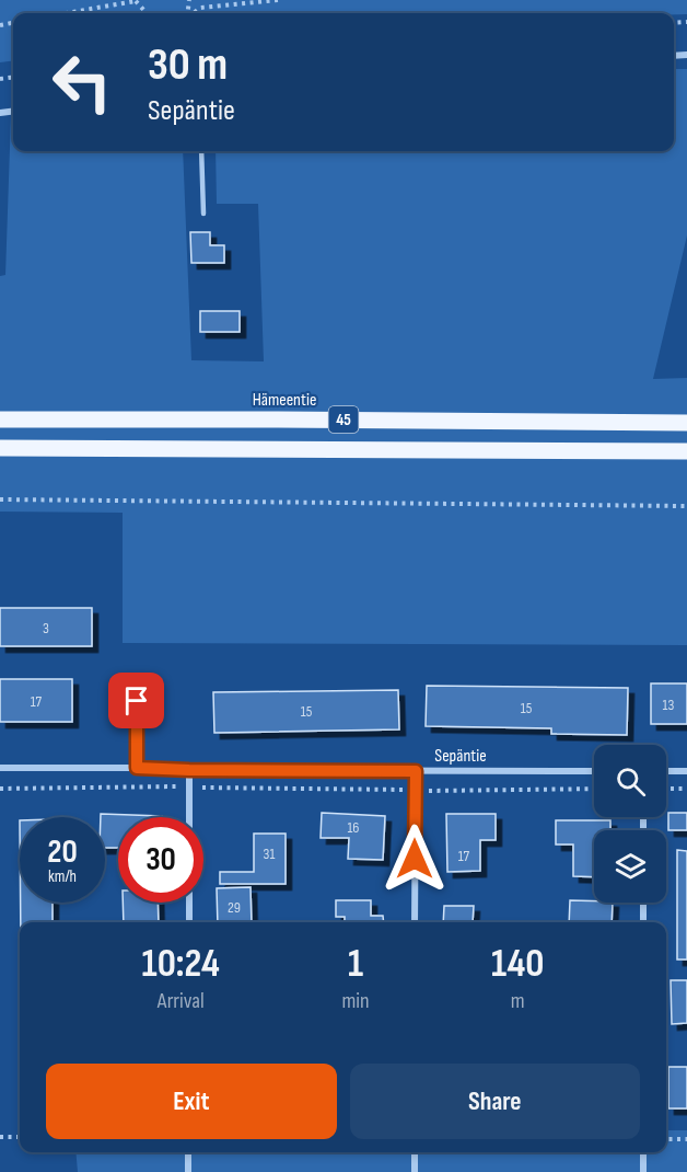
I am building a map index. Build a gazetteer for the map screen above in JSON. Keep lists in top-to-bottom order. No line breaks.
{"streets":{"main road":["Hämeentie","45"],"street":["Sepäntie"]},"house_numbers":["3","17","13","15","15","16","31","17","29"],"page":{"turn":["30 m","Sepäntie"],"speed":"20 km/h","limit":"30","eta":["10:24","Arrival","1","min","140","m"],"buttons":["Exit","Share"]}}
